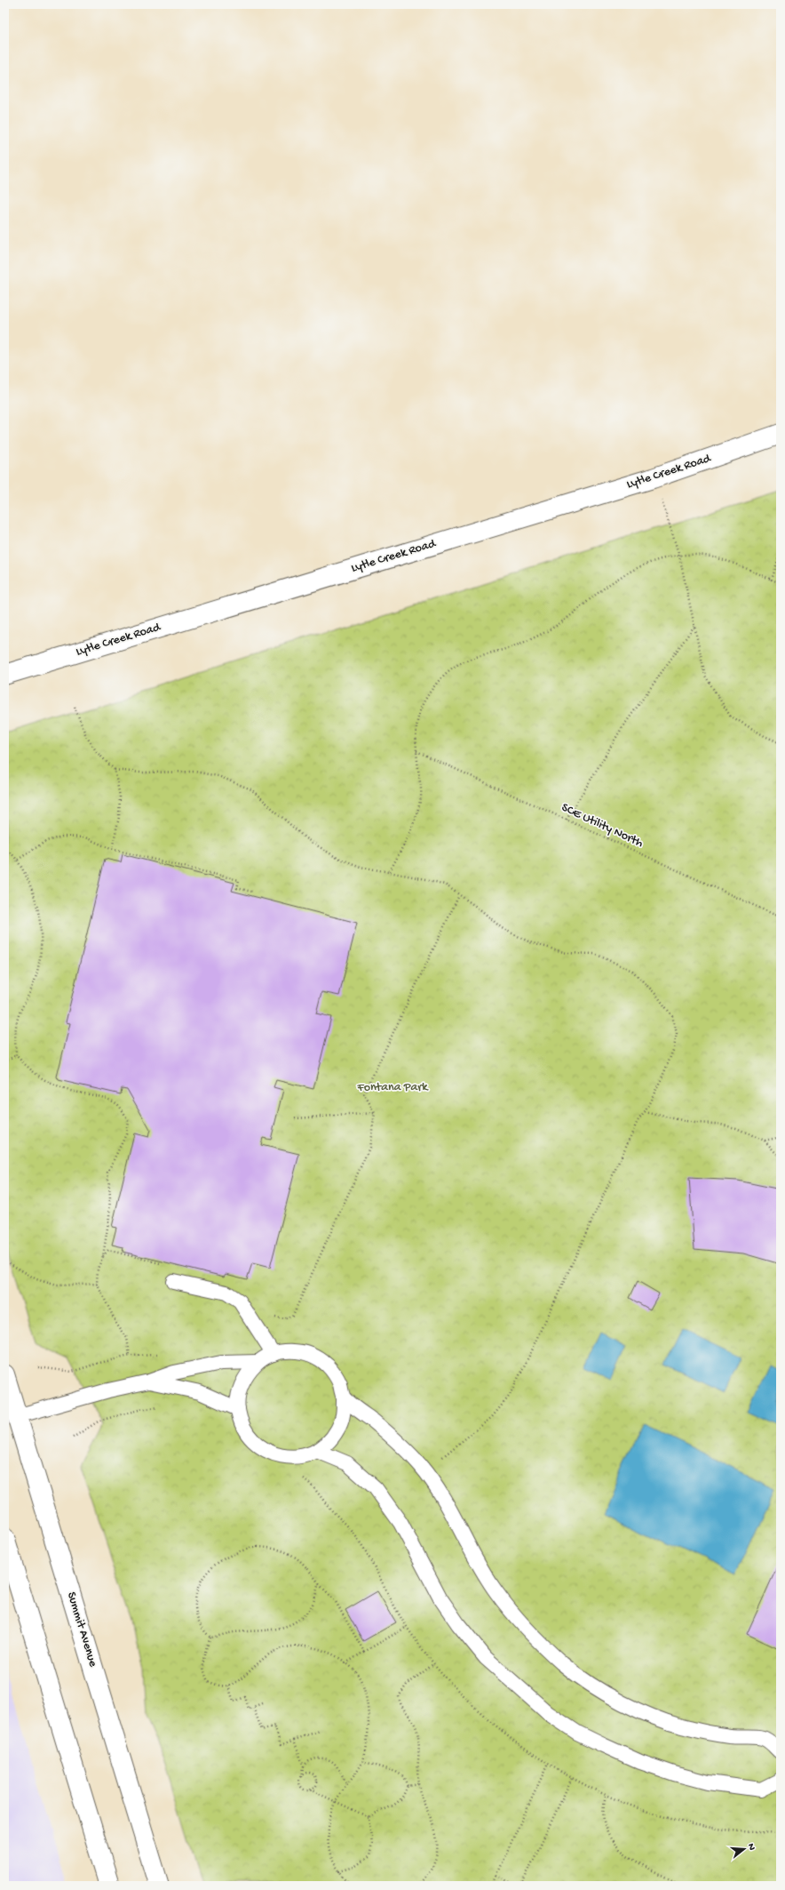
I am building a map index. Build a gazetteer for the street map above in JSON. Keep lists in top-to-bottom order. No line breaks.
{"streets":{"main road":["Lytle Creek Road","Summit Avenue"],"path":["SCE Utility North"]},"parks":["Fontana Park"],"north":"right"}
